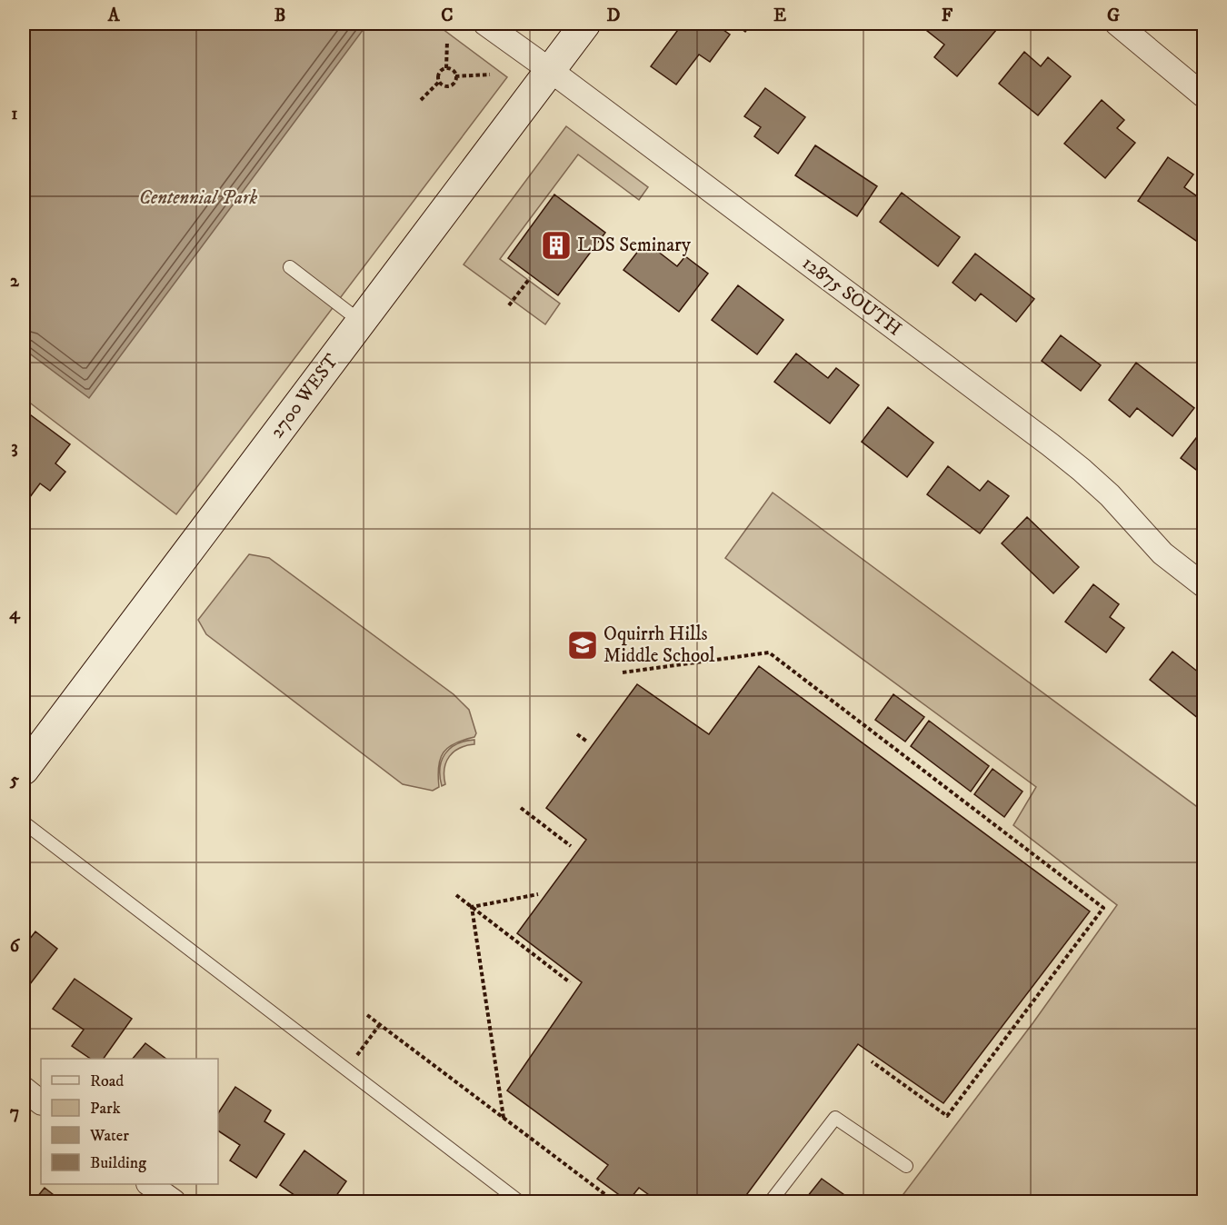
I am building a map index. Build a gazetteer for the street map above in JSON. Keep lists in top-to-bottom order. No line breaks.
{"streets":{"main road":["2700 WEST"],"street":["12875 SOUTH"]},"crossings":[["12875 SOUTH","2700 WEST"]],"parks":["Centennial Park"],"places":{"building":["LDS Seminary"],"school or university":["Oquirrh Hills Middle School"]},"legend":["Road","Park","Water","Building"],"grid":{"columns":["A","B","C","D","E","F","G"],"rows":["1","2","3","4","5","6","7"]}}
